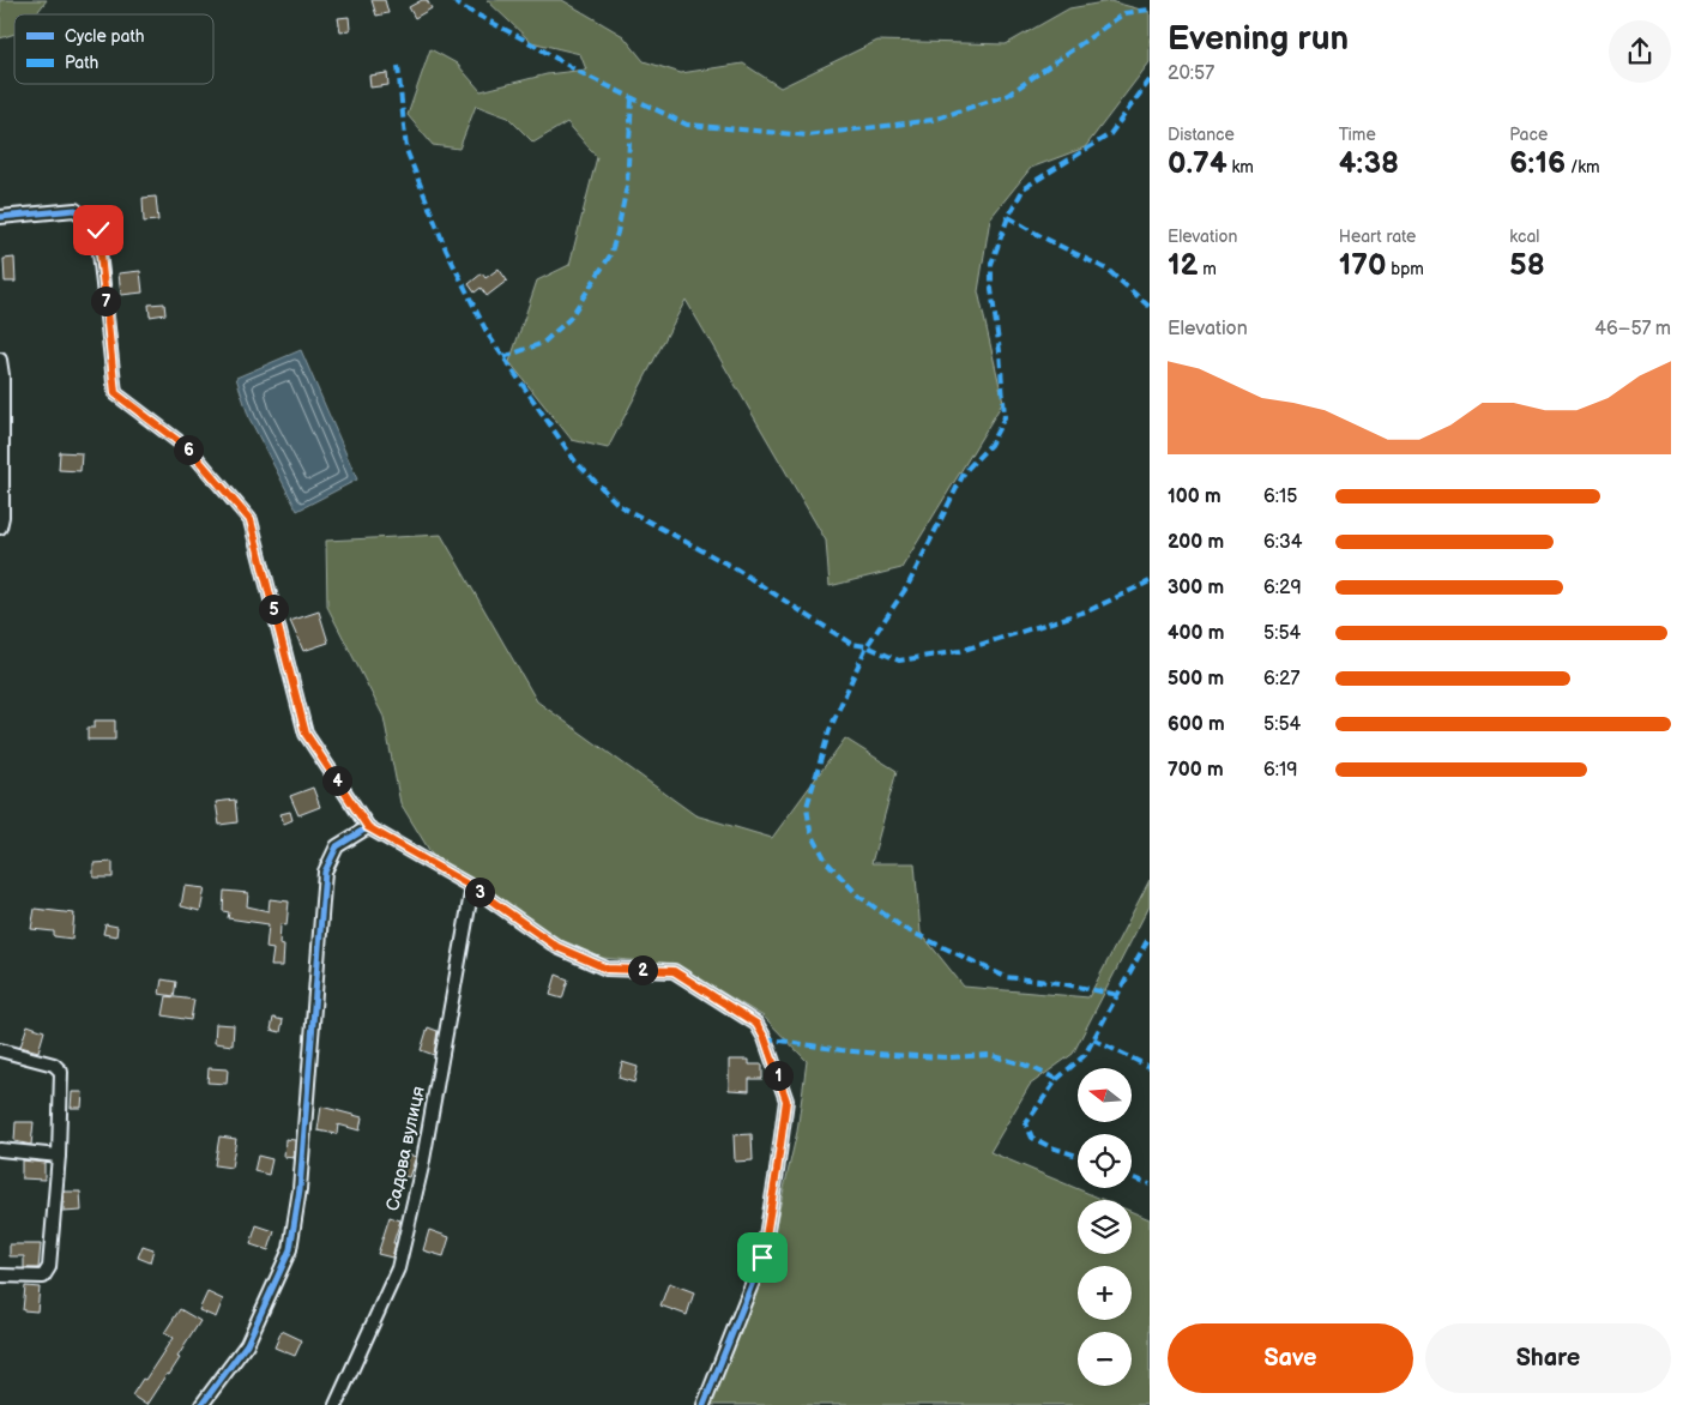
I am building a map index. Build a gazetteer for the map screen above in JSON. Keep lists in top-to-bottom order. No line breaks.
{"streets":{"street":["Садова вулиця"]},"legend":["Cycle path","Path"],"north":"left","page":{"heading":["Evening run","20:57"],"stats":[["Distance","0.74 km"],["Time","4:38"],["Pace","6:16 /km"],["Elevation","12 m"],["Heart rate","170 bpm"],["kcal","58"]],"pins":["7","6","5","4","3","2","1"],"chart":["Elevation","46–57 m"],"list":[{"name":"100 m","note":"6:15"},{"name":"200 m","note":"6:34"},{"name":"300 m","note":"6:29"},{"name":"400 m","note":"5:54"},{"name":"500 m","note":"6:27"},{"name":"600 m","note":"5:54"},{"name":"700 m","note":"6:19"}],"map_buttons":["+","−"],"buttons":["Save","Share"]}}
